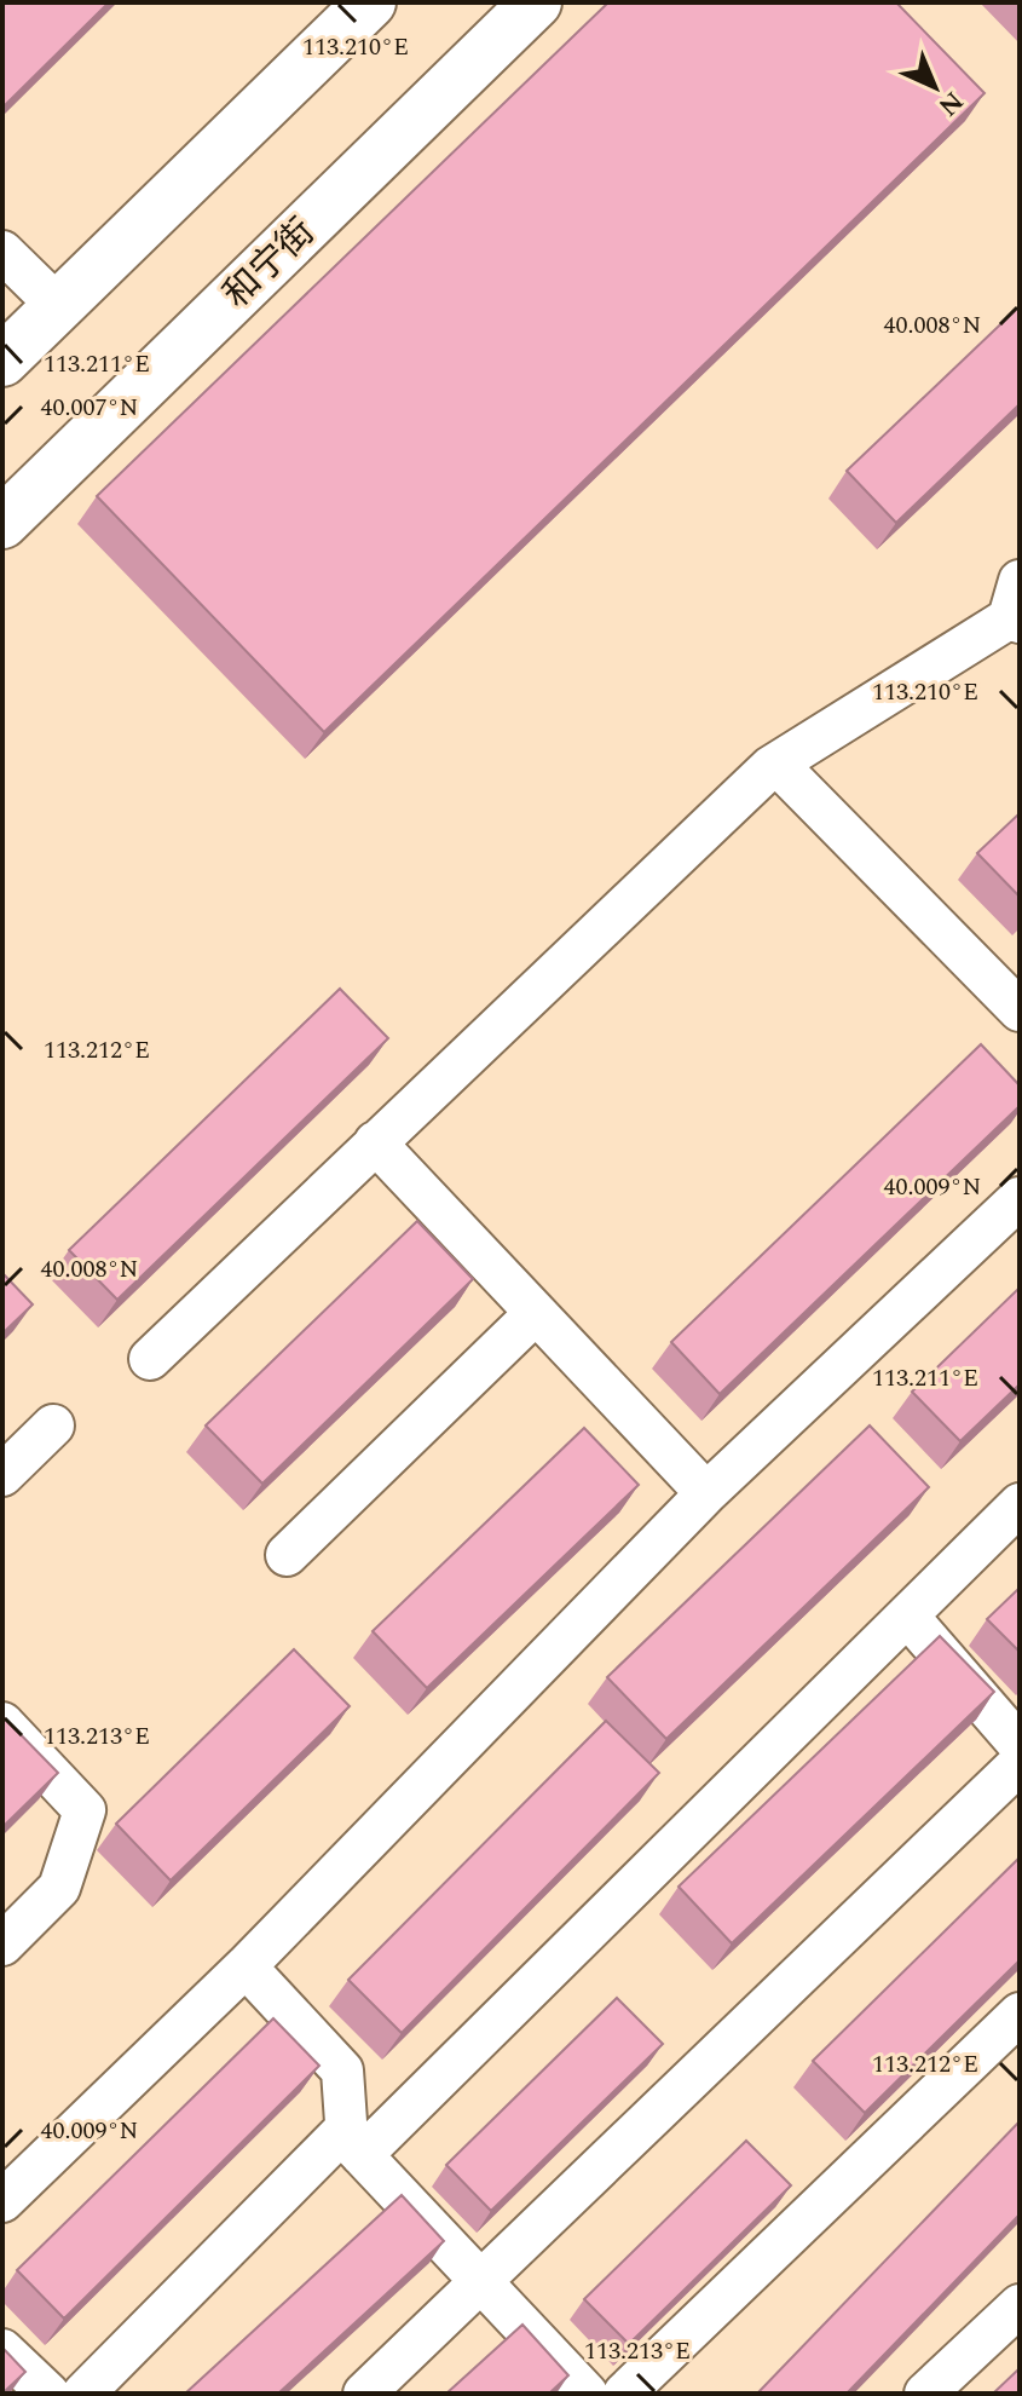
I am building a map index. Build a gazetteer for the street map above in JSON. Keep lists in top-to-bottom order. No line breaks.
{"streets":{"main road":["和宁街"]},"north":"bottom right","coordinates":["113.210°E","40.008°N","113.211°E","40.007°N","113.212°E","40.009°N","113.213°E"]}
